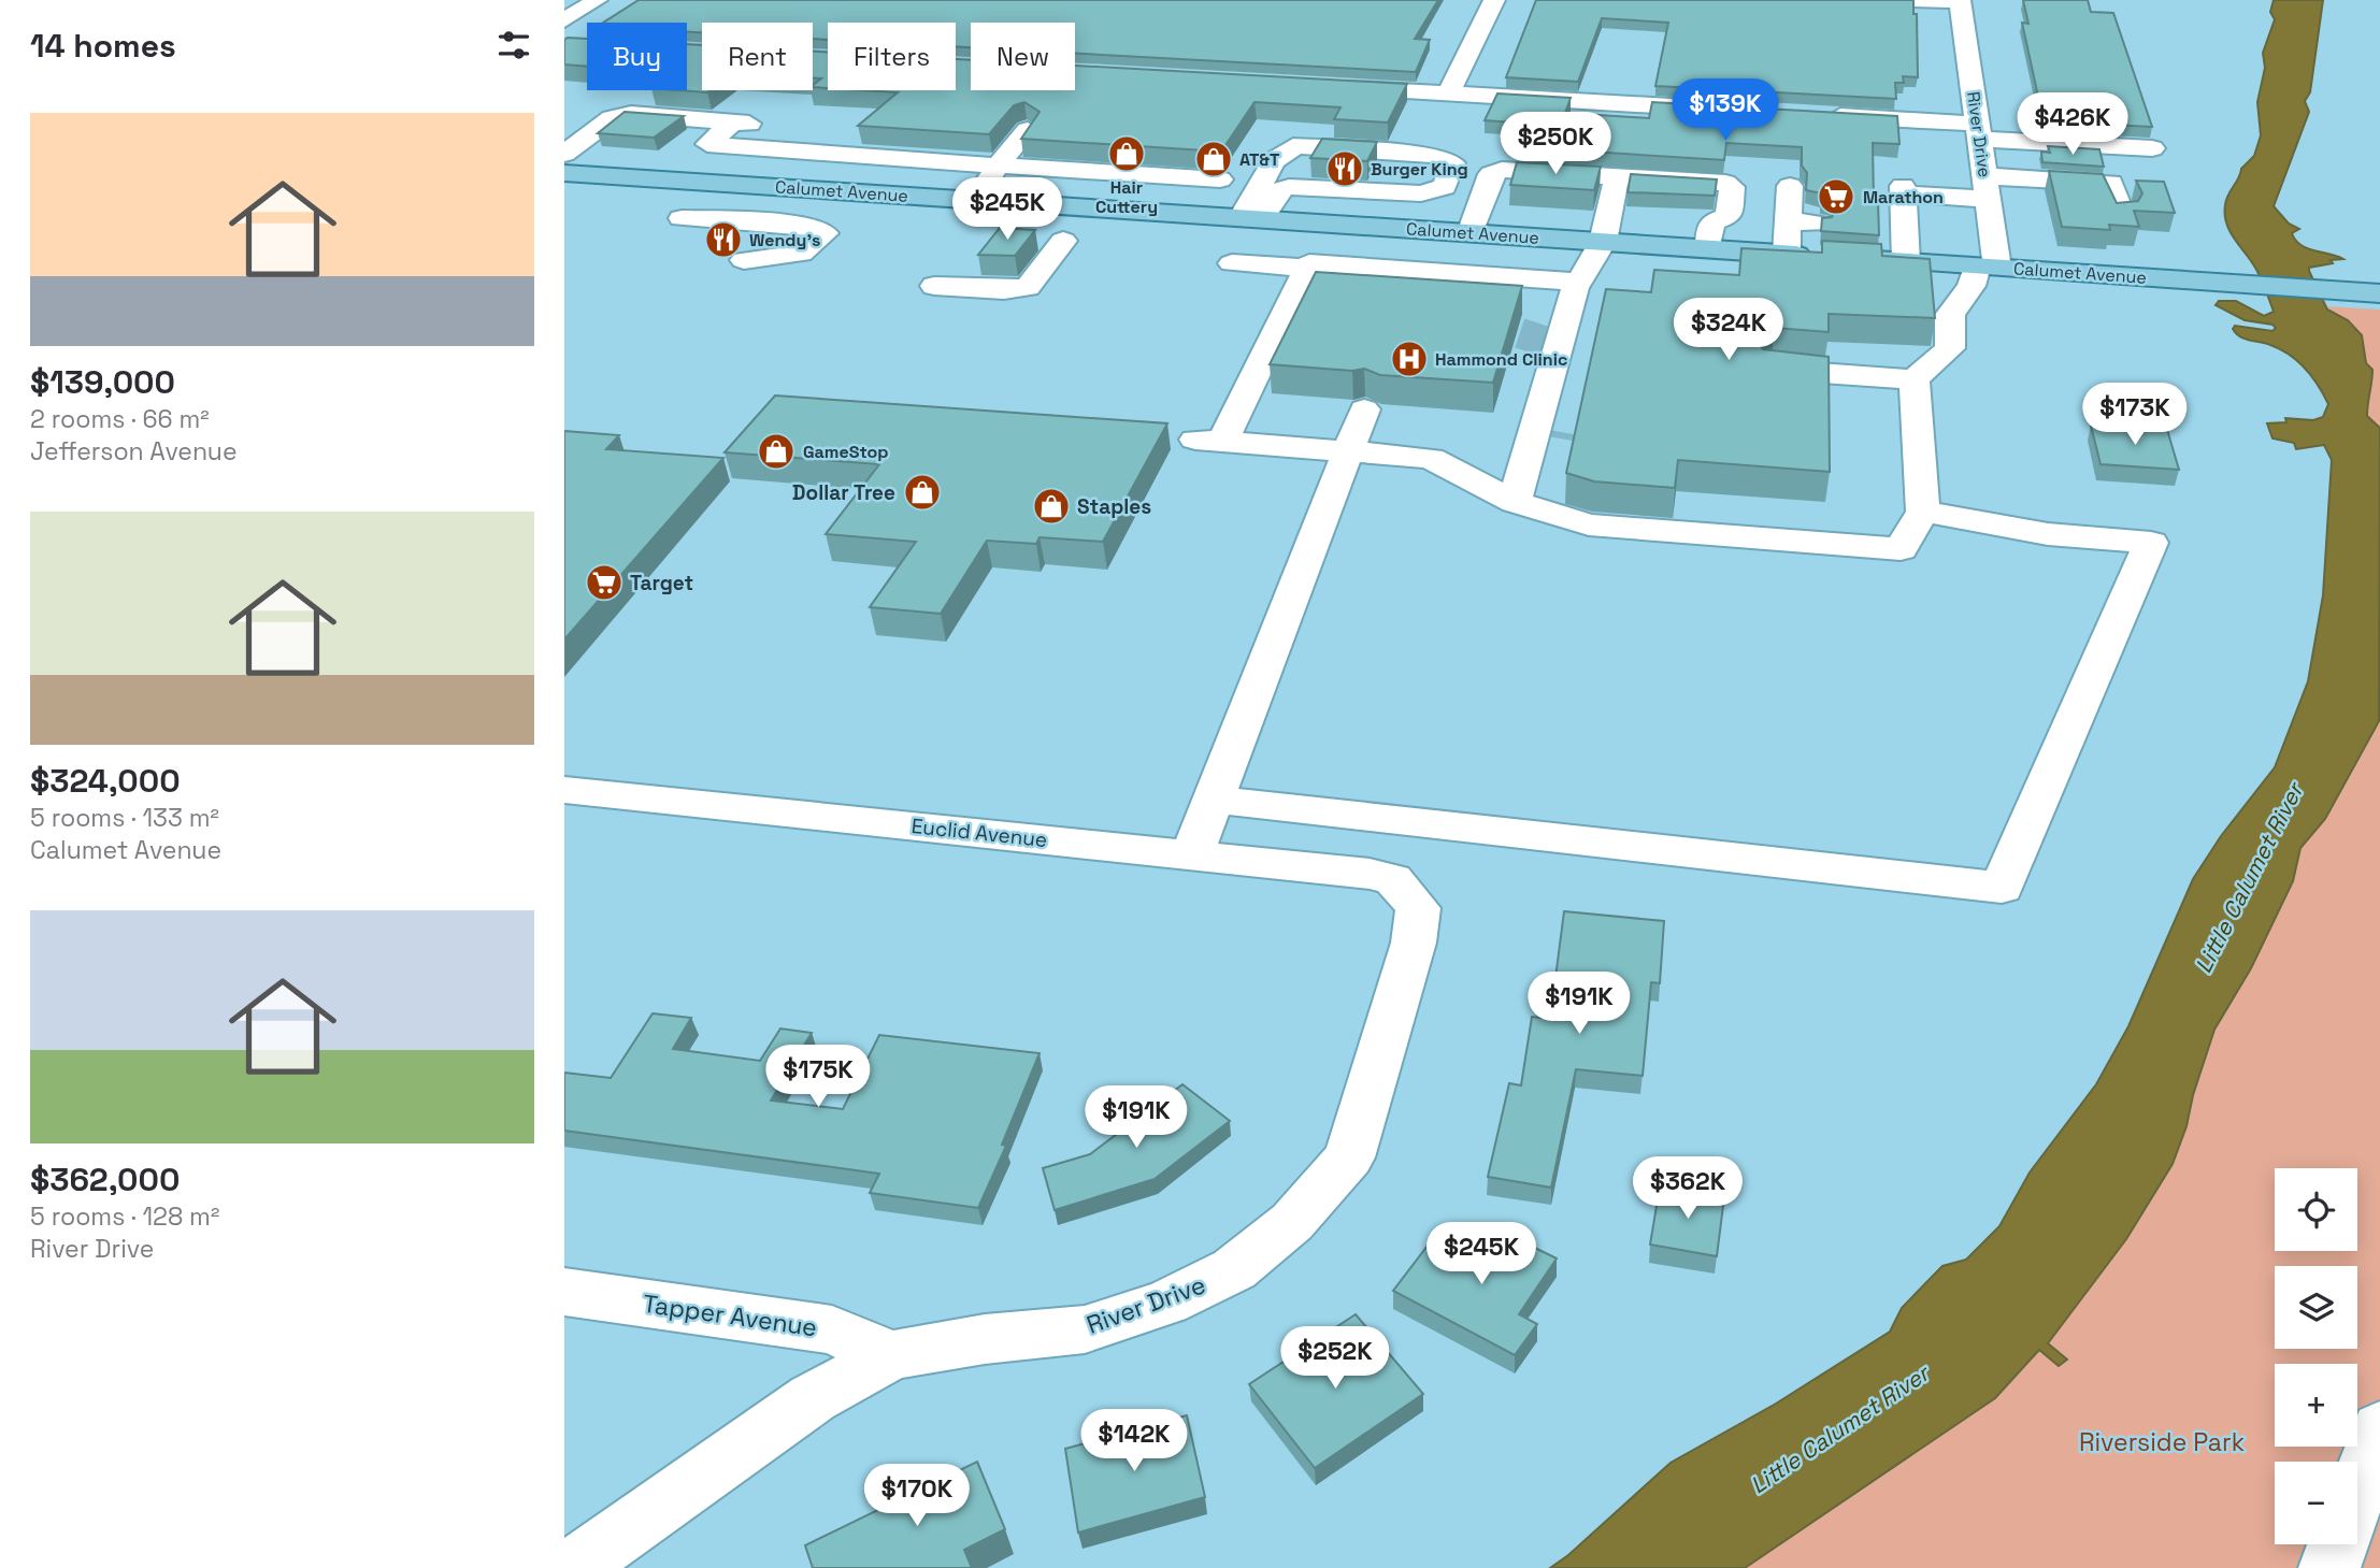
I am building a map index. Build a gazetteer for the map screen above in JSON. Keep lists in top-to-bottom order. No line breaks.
{"streets":{"main road":["Calumet Avenue"],"street":["River Drive","Euclid Avenue","Tapper Avenue"]},"crossings":[["River Drive","Calumet Avenue"],["River Drive","Euclid Avenue"],["River Drive","Tapper Avenue"]],"water":["Little Calumet River"],"parks":["Riverside Park"],"places":{"shop":["Hair Cuttery","AT&T","GameStop","Dollar Tree","Staples"],"restaurant":["Burger King","Wendy's"],"supermarket":["Marathon","Target"],"hospital":["Hammond Clinic"]},"page":{"heading":"14 homes","chip":["Buy","Rent","Filters","New"],"price":["$139K","$426K","$250K","$245K","$324K","$173K","$191K","$175K","$191K","$362K","$245K","$252K","$142K","$170K"],"list":[{"name":"$139,000","note":"2 rooms · 66 m² · Jefferson Avenue"},{"name":"$324,000","note":"5 rooms · 133 m² · Calumet Avenue"},{"name":"$362,000","note":"5 rooms · 128 m² · River Drive"}],"map_buttons":["+","−"]}}
